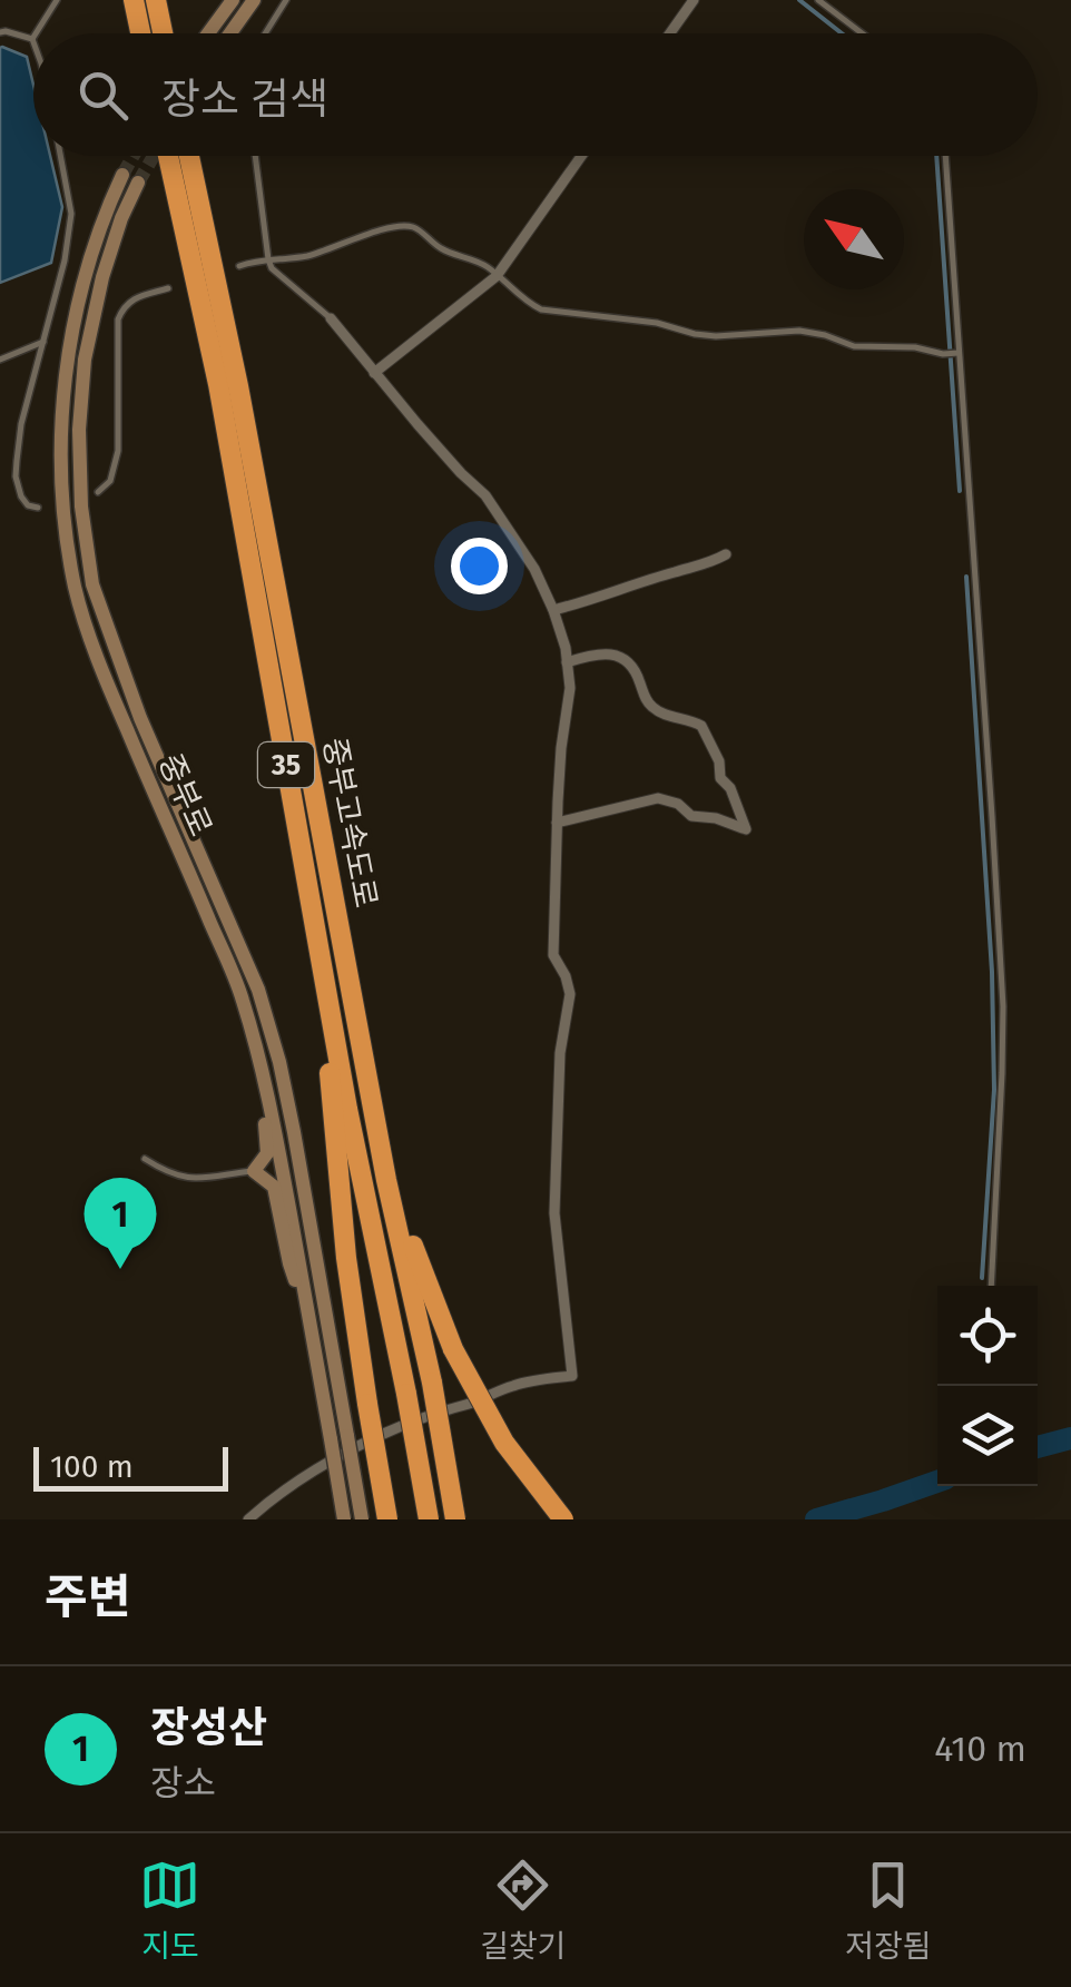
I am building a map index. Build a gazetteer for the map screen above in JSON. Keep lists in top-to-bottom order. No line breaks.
{"streets":{"highway":["35","중부고속도로"],"main road":["중부로"]},"scale_bar":"100 m","north":"top left","page":{"search":"장소 검색","pins":"1","scale":"100 m","heading":"주변","list":[{"mark":"1","name":"장성산","note":"장소","value":"410 m"}],"nav":["지도","길찾기","저장됨"]}}
